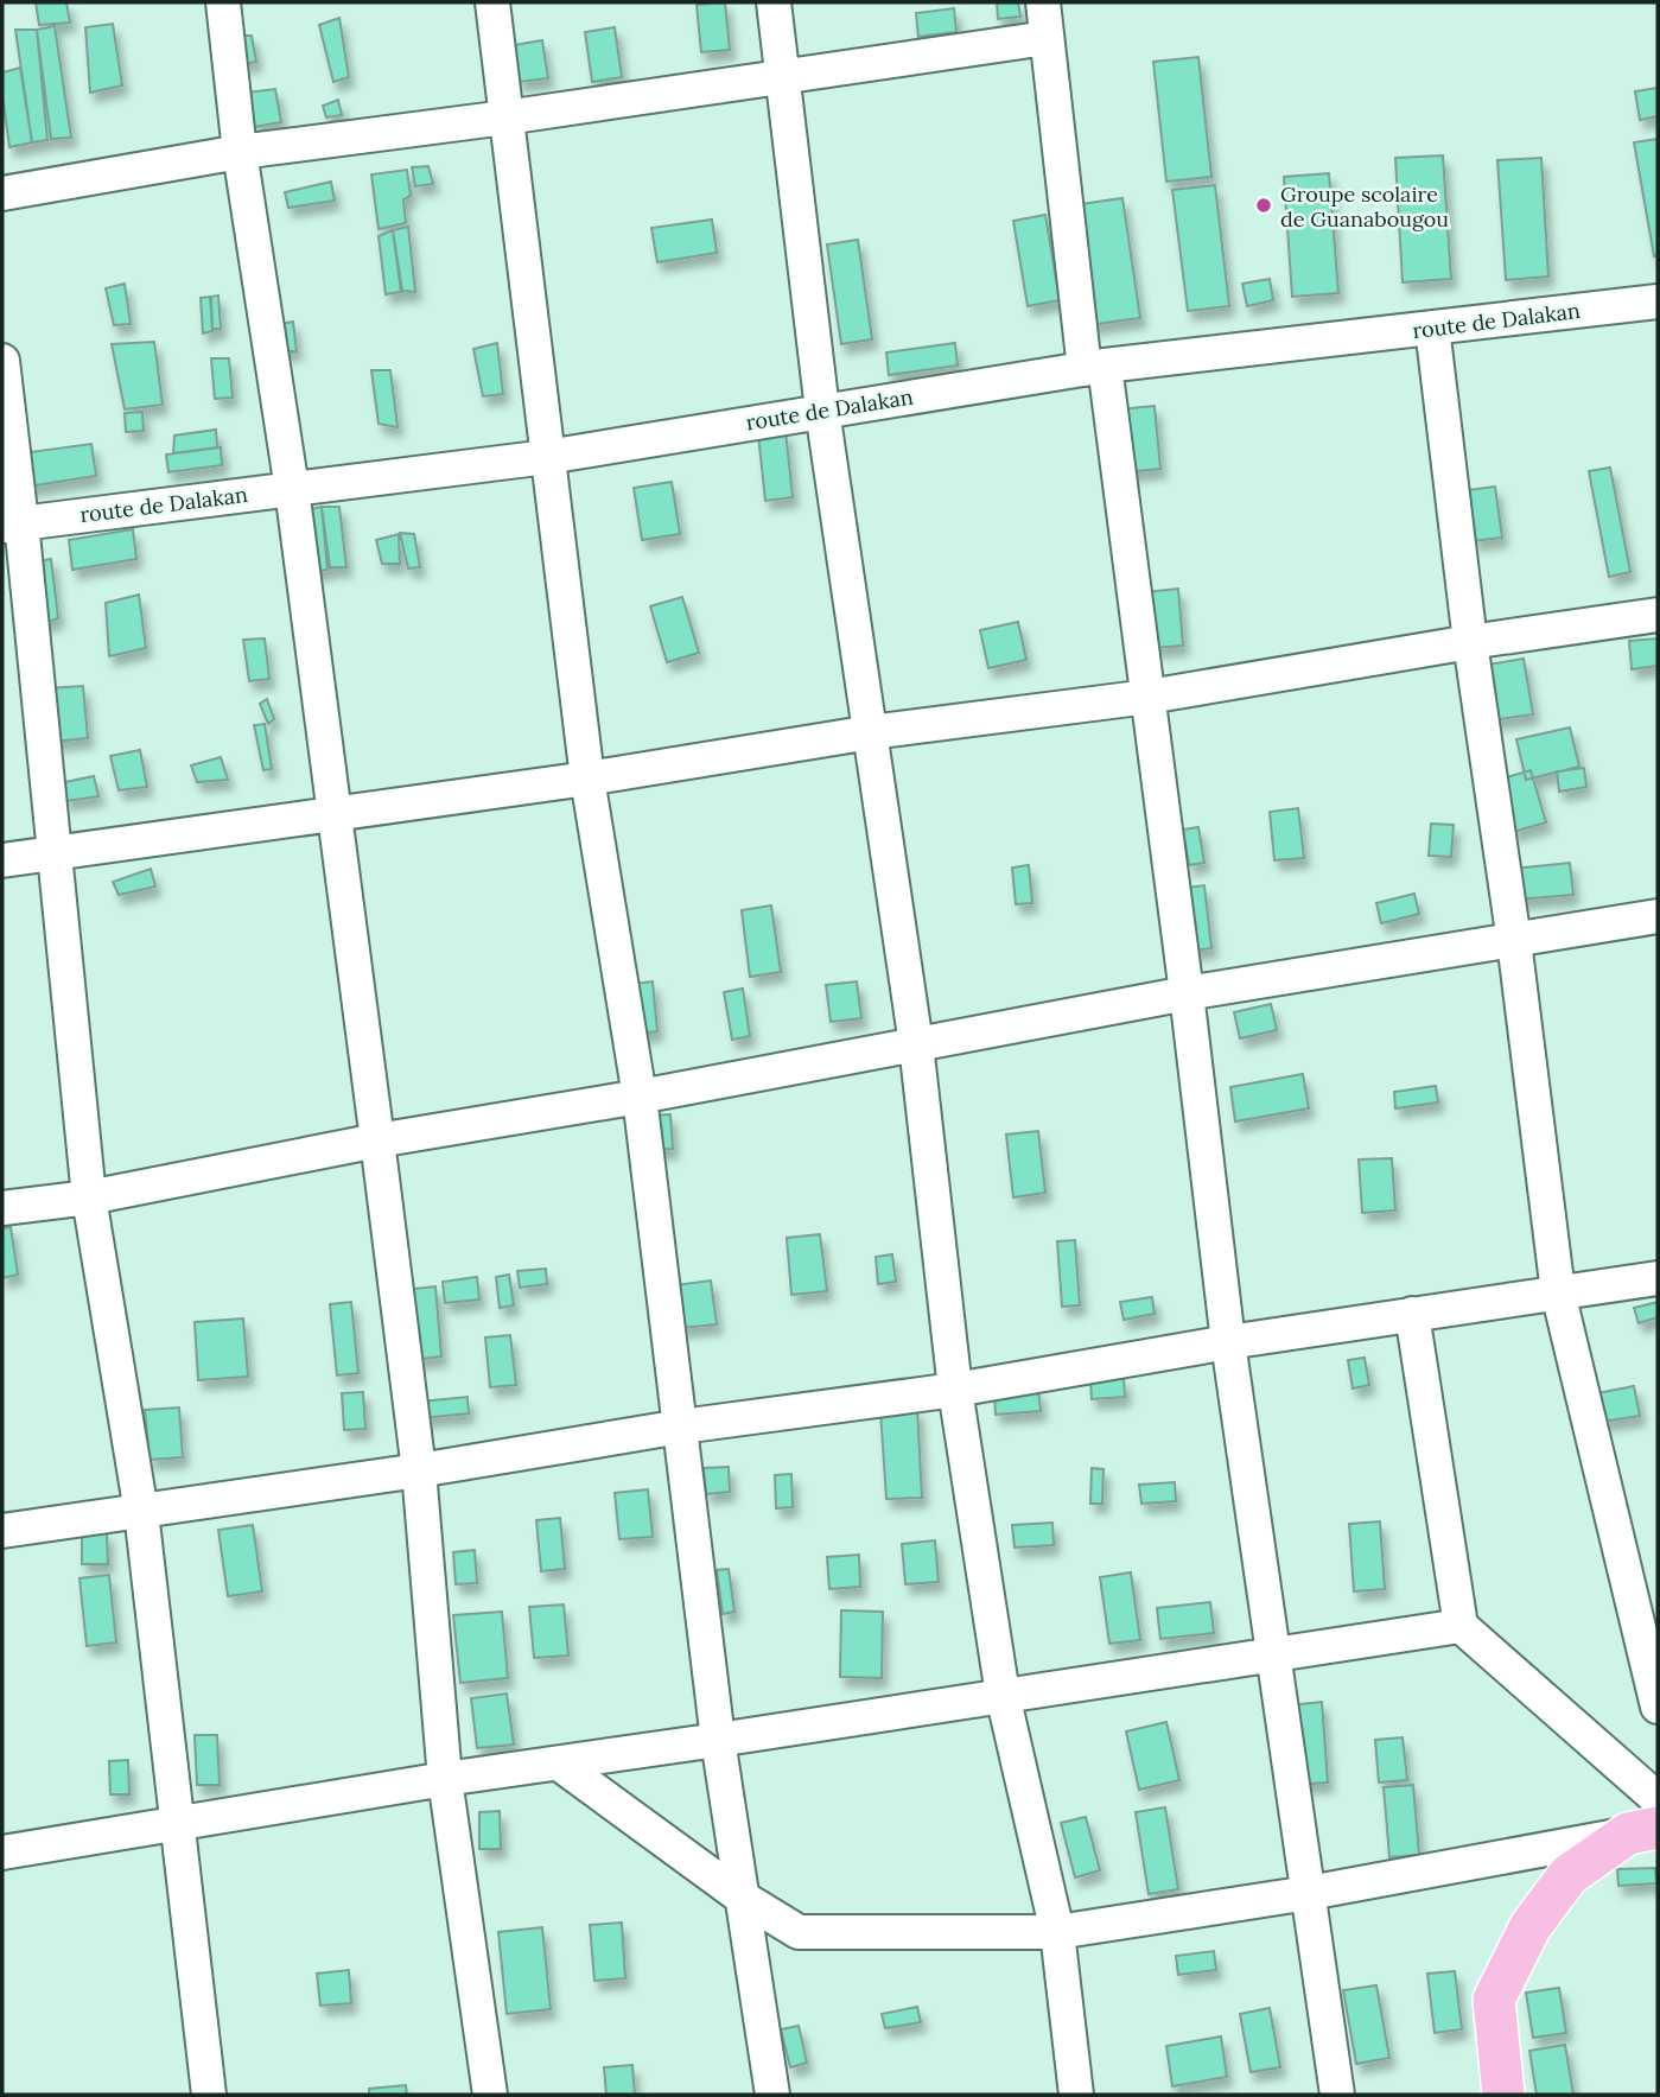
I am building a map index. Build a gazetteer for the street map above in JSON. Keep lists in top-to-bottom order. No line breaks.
{"streets":{"street":["route de Dalakan"]},"places":["Groupe scolaire de Guanabougou"]}
